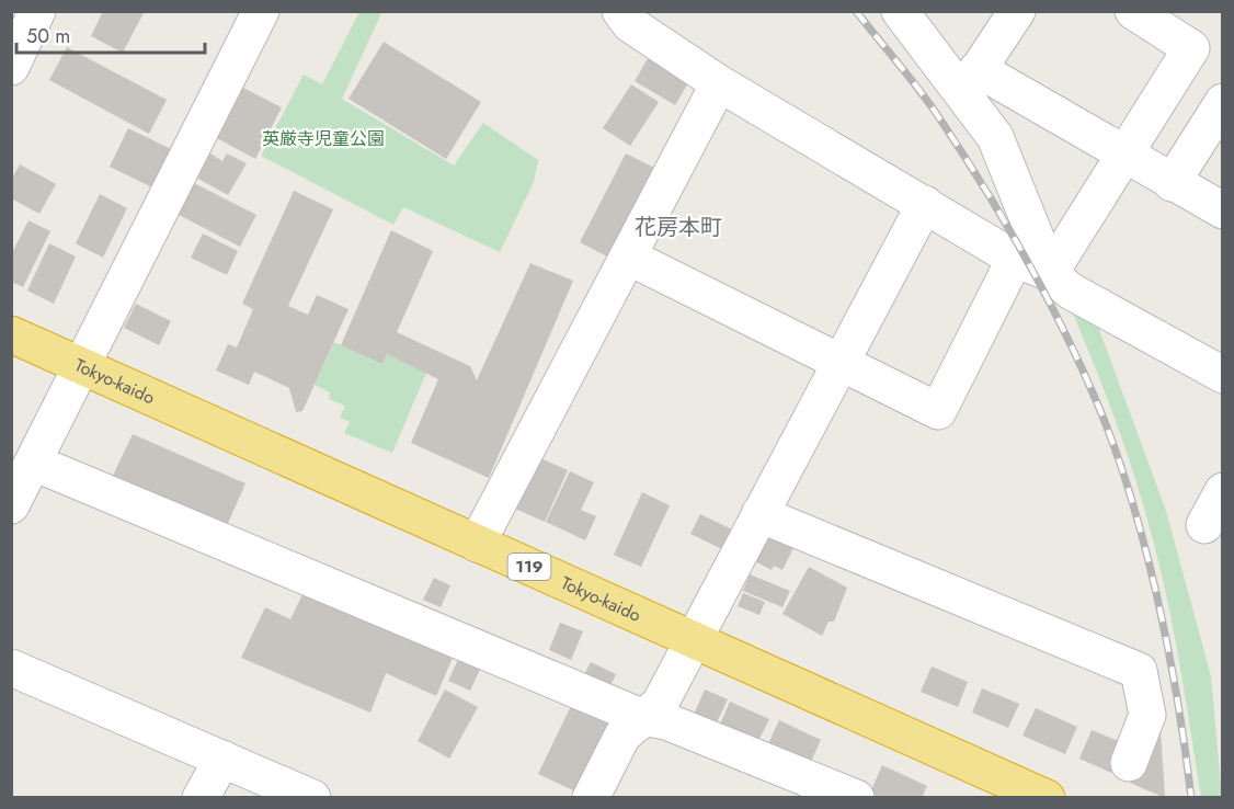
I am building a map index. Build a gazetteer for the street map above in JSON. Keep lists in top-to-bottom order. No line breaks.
{"streets":{"highway":["Tokyo-kaido","119"]},"districts":["花房本町"],"parks":["英厳寺児童公園"],"scale_bar":"50 m"}
